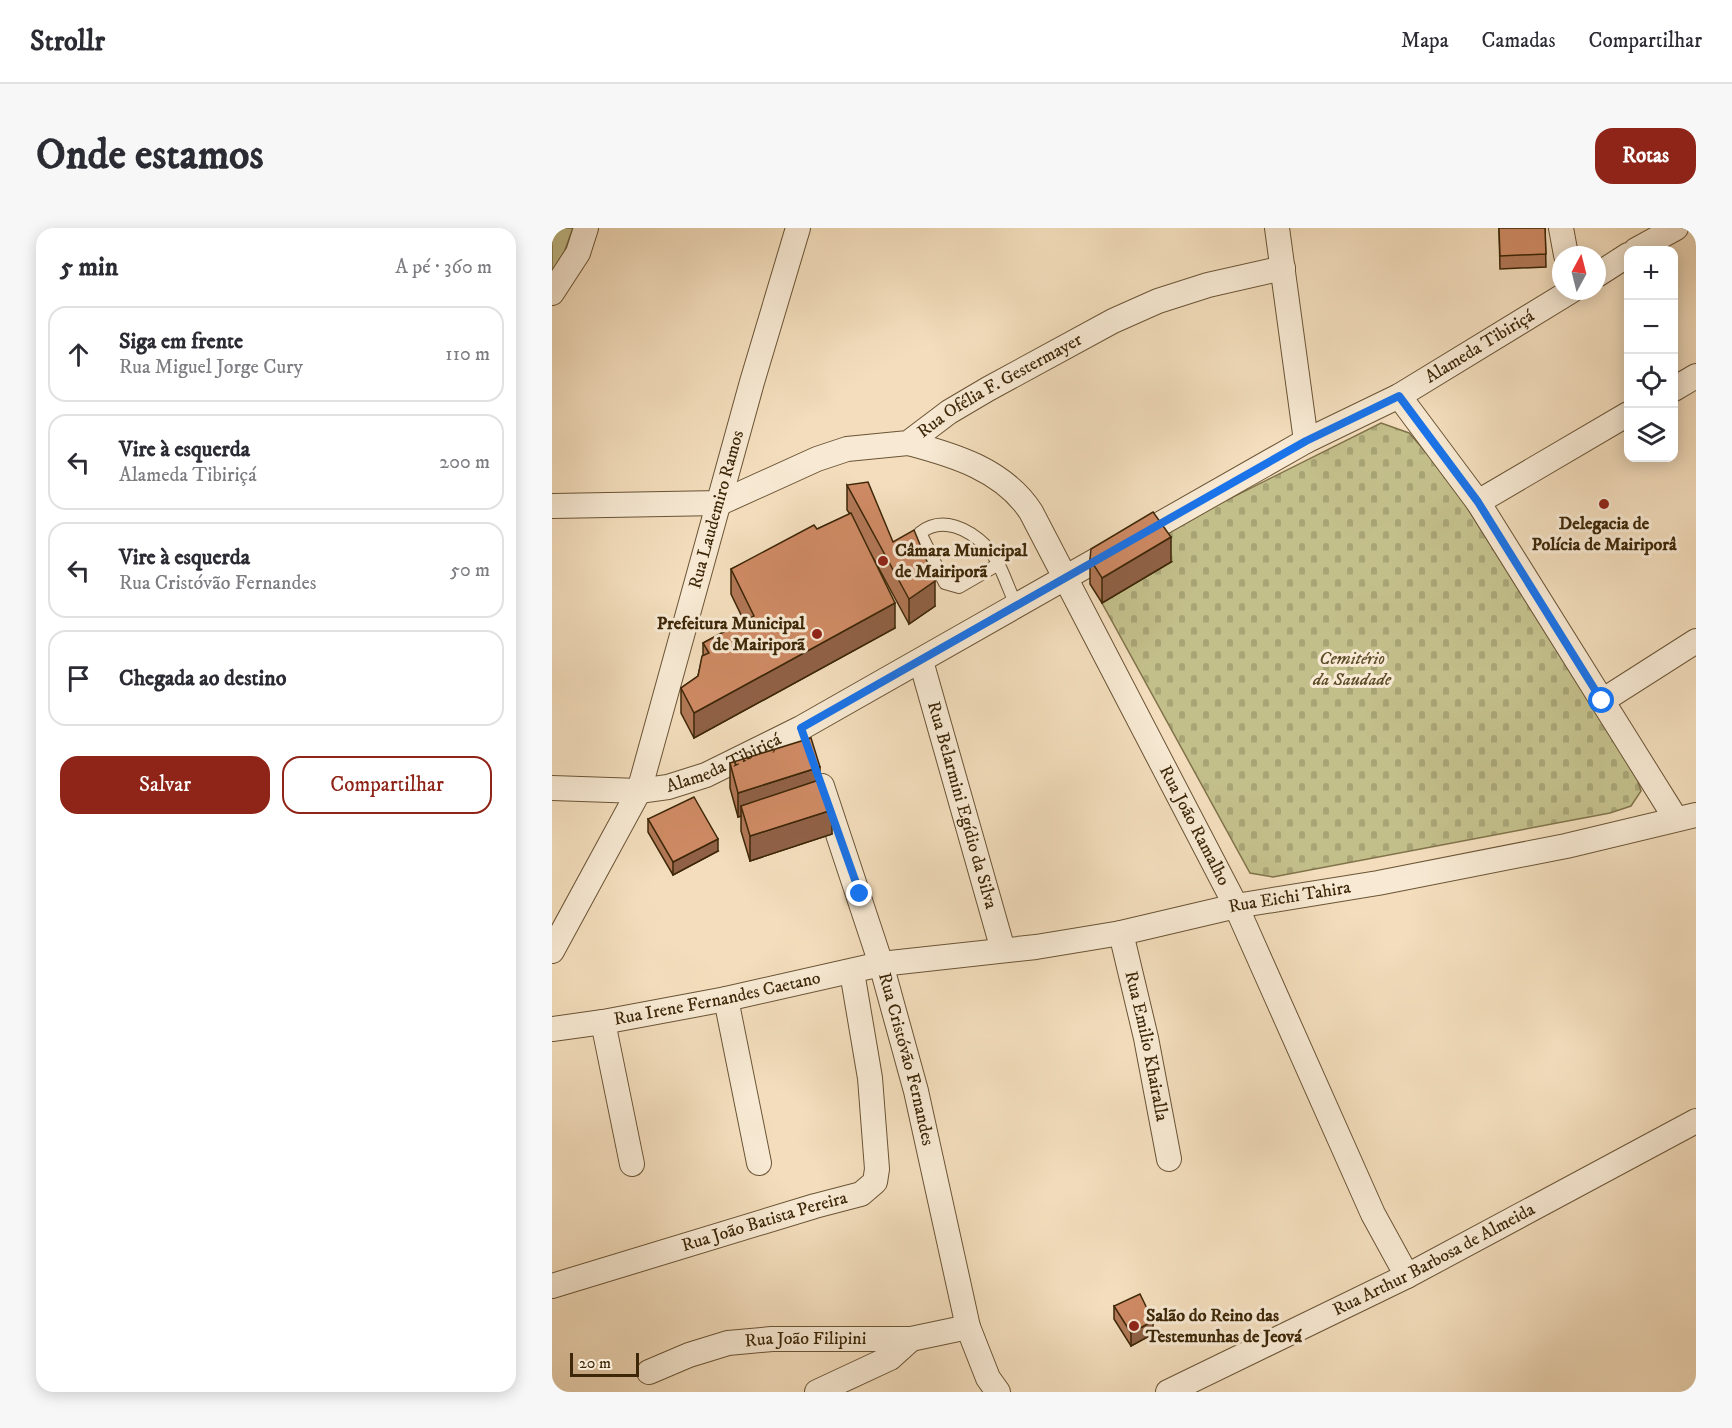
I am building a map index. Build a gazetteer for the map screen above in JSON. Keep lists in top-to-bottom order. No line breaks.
{"streets":{"street":["Alameda Tibiriçá","Rua Ofélia F. Gestermayer","Rua Laudemiro Ramos","Rua Belarmini Egídio da Silva","Rua João Ramalho","Rua Eichi Tahira","Rua Irene Fernandes Caetano","Rua Emilio Khairalla","Rua Cristóvão Fernandes","Rua João Batista Pereira","Rua Arthur Barbosa de Almeida","Rua João Filipini"]},"crossings":[["Alameda Tibiriçá","Rua Laudemiro Ramos"],["Alameda Tibiriçá","Rua Belarmini Egídio da Silva"],["Alameda Tibiriçá","Rua João Ramalho"],["Alameda Tibiriçá","Rua Cristóvão Fernandes"],["Rua Ofélia F. Gestermayer","Rua Laudemiro Ramos"],["Rua Ofélia F. Gestermayer","Rua João Ramalho"],["Rua Belarmini Egídio da Silva","Rua Eichi Tahira"],["Rua João Ramalho","Rua Eichi Tahira"],["Rua João Ramalho","Rua Arthur Barbosa de Almeida"],["Rua Eichi Tahira","Rua Irene Fernandes Caetano"],["Rua Eichi Tahira","Rua Emilio Khairalla"],["Rua Eichi Tahira","Rua Cristóvão Fernandes"],["Rua Irene Fernandes Caetano","Rua Cristóvão Fernandes"],["Rua Irene Fernandes Caetano","Rua João Batista Pereira"],["Rua Cristóvão Fernandes","Rua João Filipini"]],"parks":["Cemitério da Saudade"],"places":["Delegacia de Polícia de Mairiporâ","Câmara Municipal de Mairiporã","Prefeitura Municipal de Mairiporã","Salão do Reino das Testemunhas de Jeová"],"scale_bar":"20 m","north":"top","page":{"header":"Strollr","nav":["Mapa","Camadas","Compartilhar"],"buttons":["Rotas",["Salvar","Compartilhar"]],"title":"Onde estamos","heading":["5 min","A pé · 360 m"],"map_buttons":["+","−"],"list":[["Siga em frente","Rua Miguel Jorge Cury","110 m"],["Vire à esquerda","Alameda Tibiriçá","200 m"],["Vire à esquerda","Rua Cristóvão Fernandes","50 m"],"Chegada ao destino"],"scale":"20 m"}}
